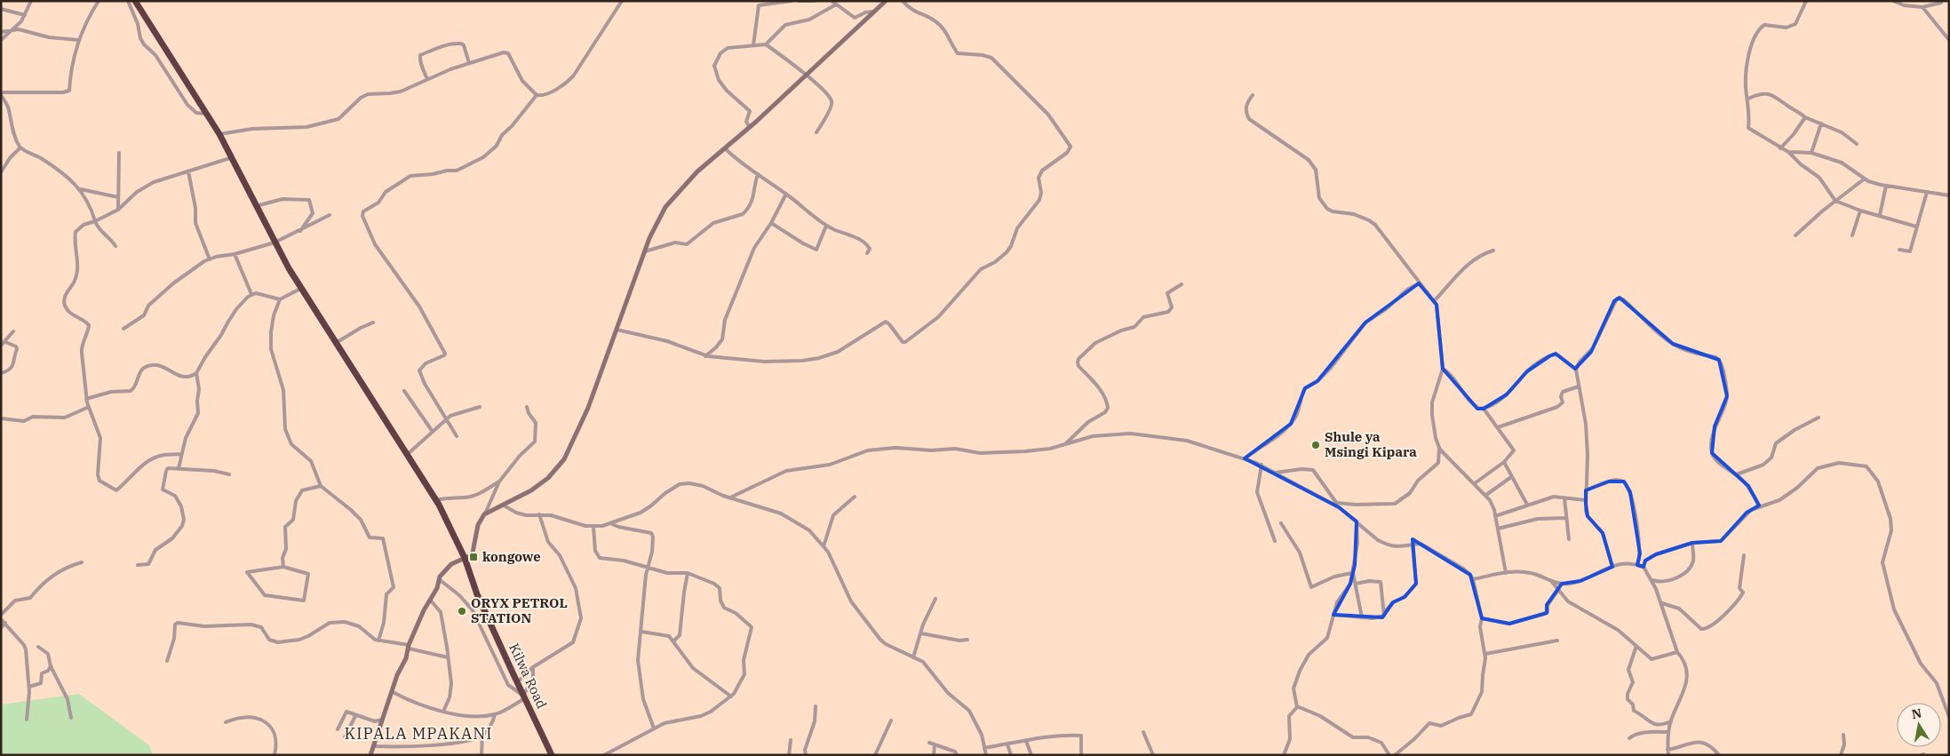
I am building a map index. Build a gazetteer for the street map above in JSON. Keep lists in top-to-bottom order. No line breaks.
{"streets":{"highway":["Kilwa Road"]},"districts":["KIPALA MPAKANI"],"places":{"other":["Shule ya Msingi Kipara","ORYX PETROL STATION"],"transit":["kongowe"]},"north":"top"}
